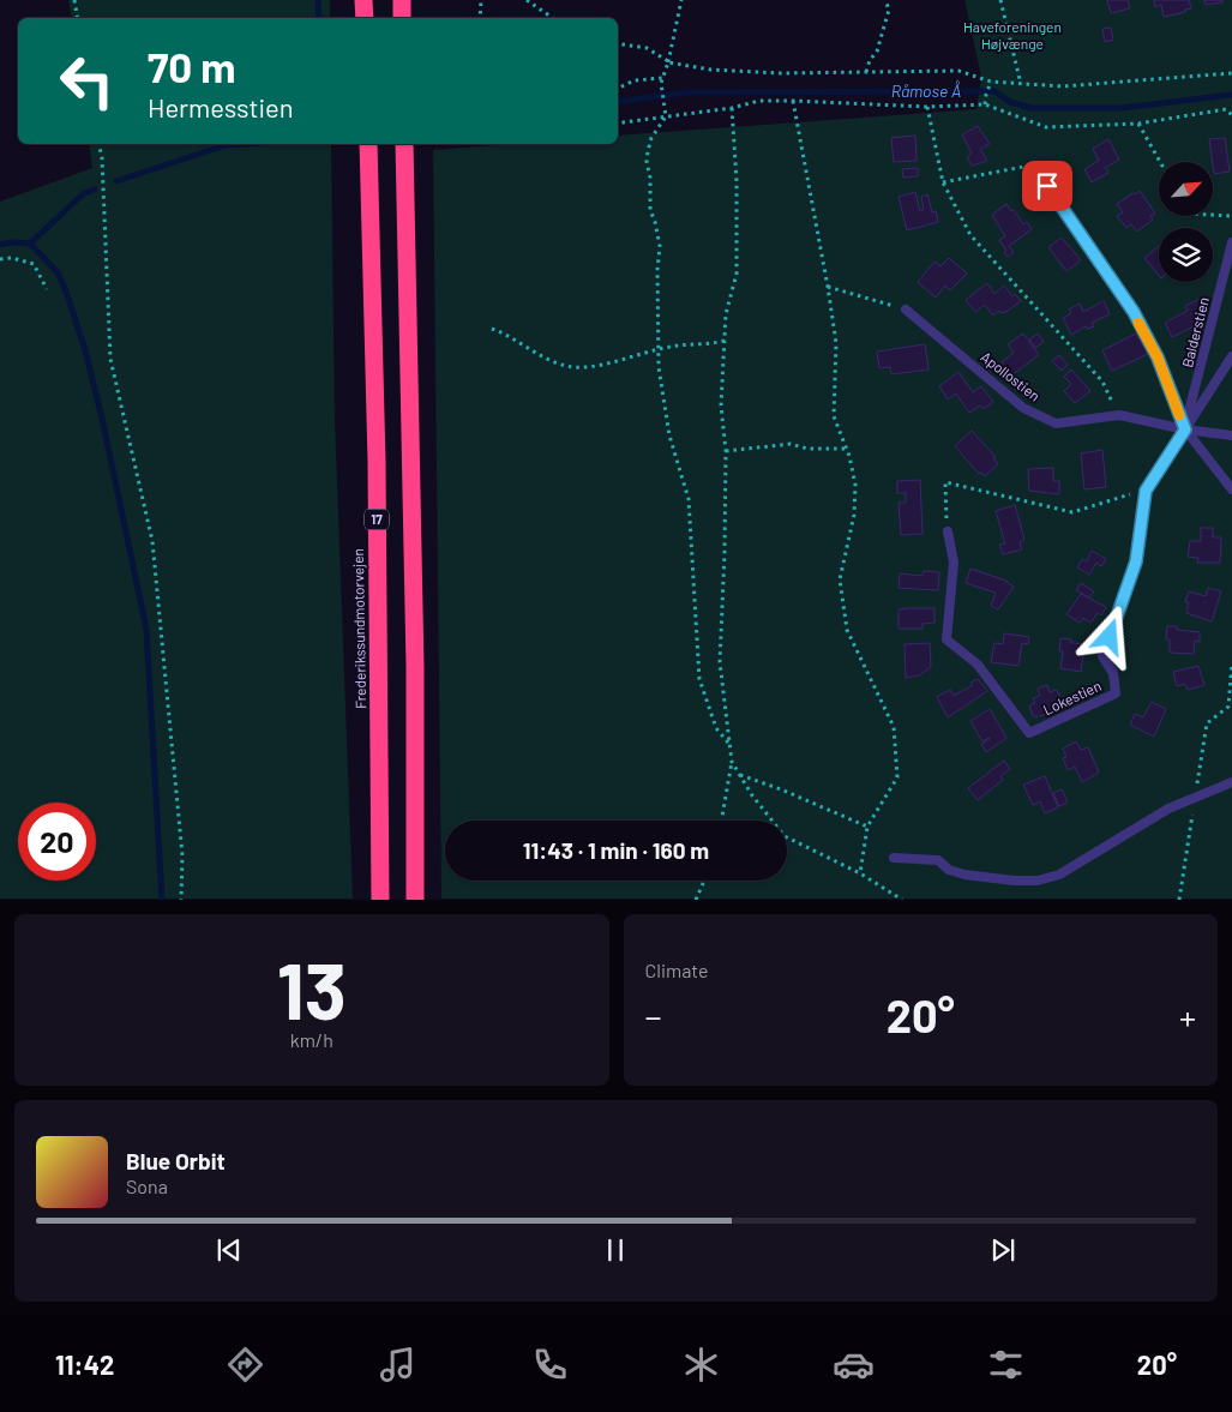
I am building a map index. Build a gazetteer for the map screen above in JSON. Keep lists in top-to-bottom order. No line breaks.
{"streets":{"highway":["17","Frederikssundmotorvejen"],"lane":["Balderstien","Apollostien","Lokestien"]},"crossings":[["Balderstien","Apollostien"],["Balderstien","Lokestien"],["Apollostien","Lokestien"]],"water":["Råmose Å"],"parks":["Haveforeningen Højvænge"],"north":"top right","page":{"turn":["70 m","Hermesstien"],"limit":"20","trip":"11:43 · 1 min · 160 m","tile":[["13","km/h"],"Climate"],"heat":["−","20°","+"],"song":["Blue Orbit","Sona"],"tabs":["11:42","20°"]}}
